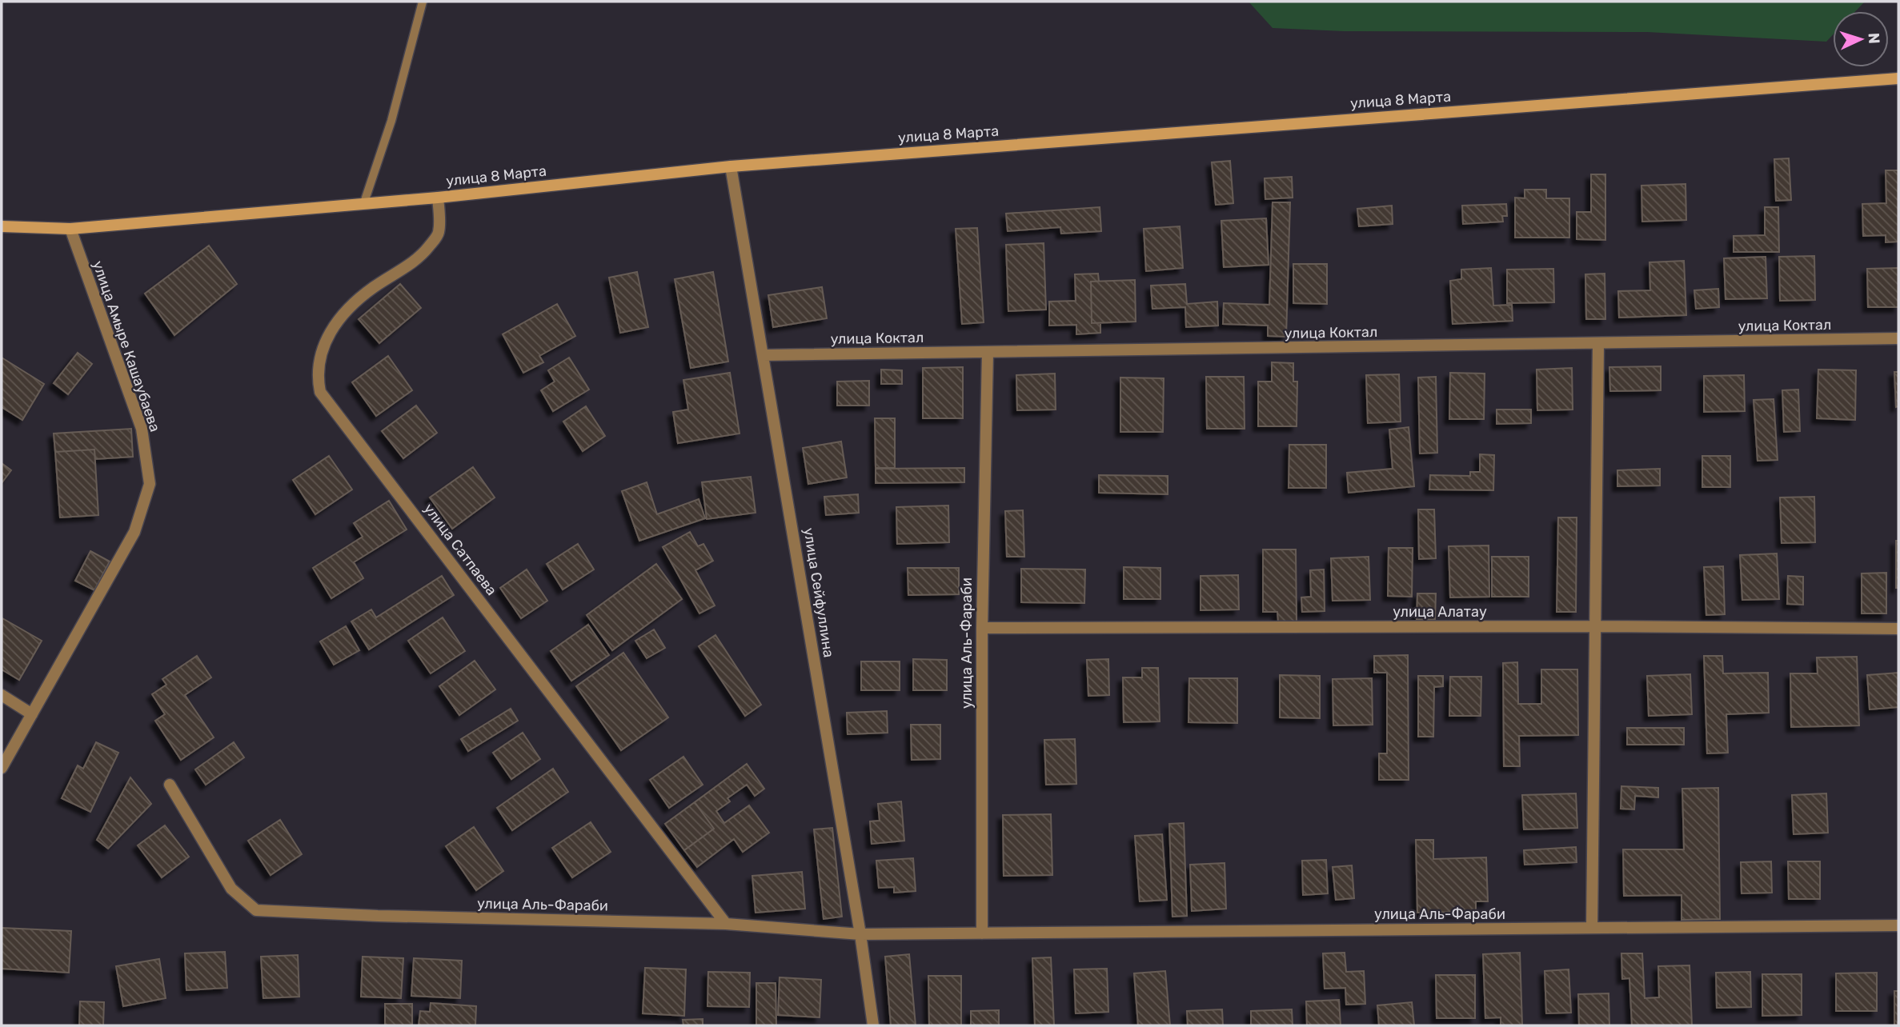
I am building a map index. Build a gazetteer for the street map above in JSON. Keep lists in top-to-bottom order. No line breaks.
{"streets":{"street":["улица 8 Марта","улица Коктал","улица Амыре Кашаубаева","улица Сатпаева","улица Сейфуллина","улица Алатау","улица Аль-Фараби"]},"crossings":[["улица 8 Марта","улица Амыре Кашаубаева"],["улица 8 Марта","улица Сатпаева"],["улица 8 Марта","улица Сейфуллина"],["улица Коктал","улица Сейфуллина"],["улица Коктал","улица Аль-Фараби"],["улица Сатпаева","улица Аль-Фараби"],["улица Сейфуллина","улица Аль-Фараби"],["улица Алатау","улица Аль-Фараби"]],"north":"right"}
